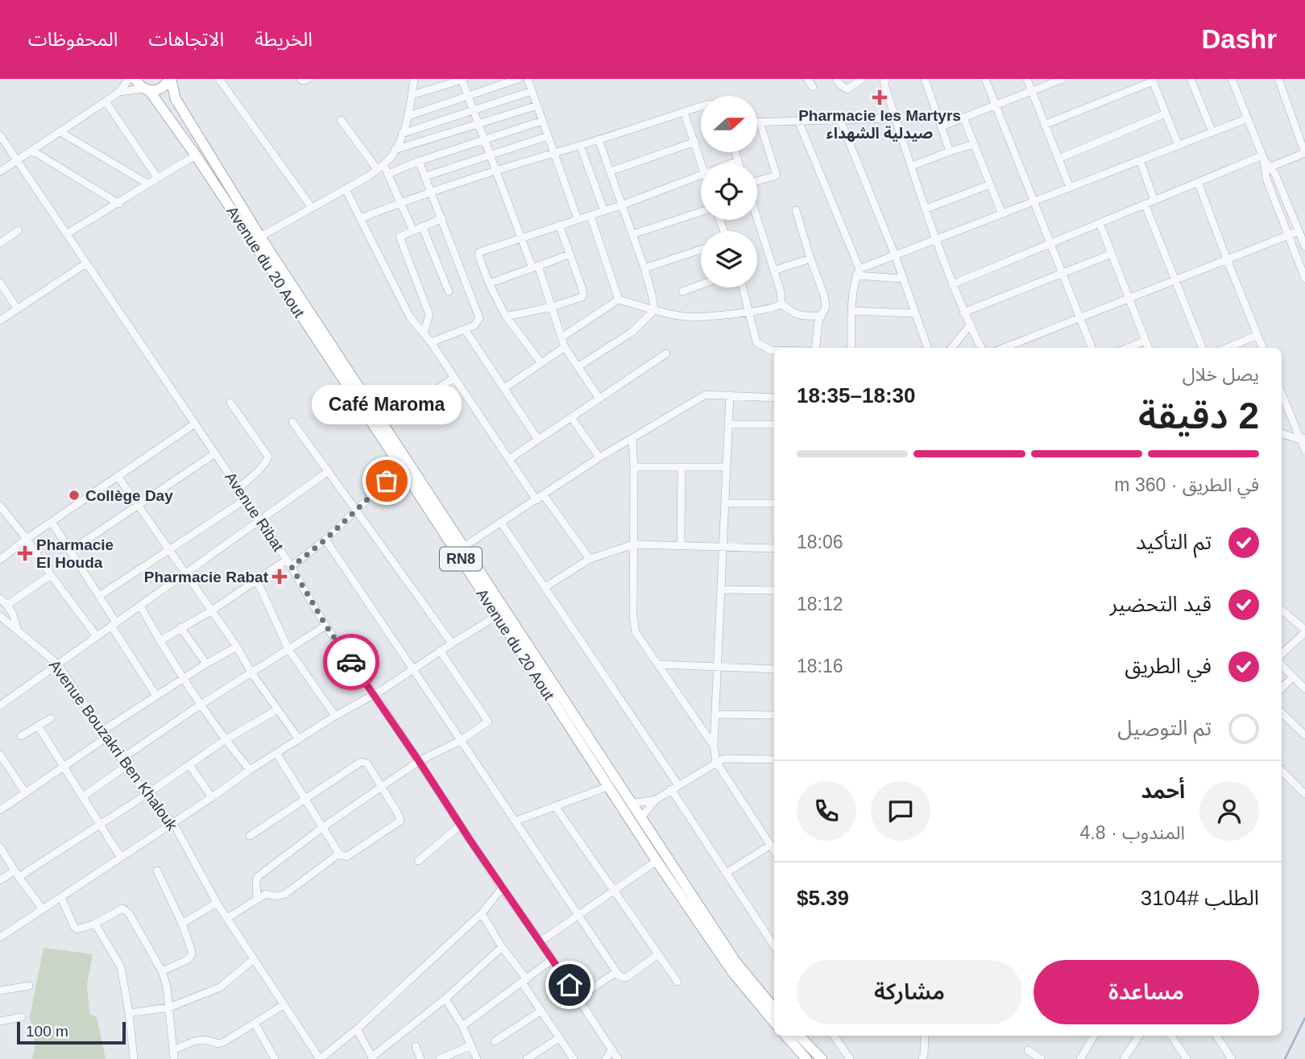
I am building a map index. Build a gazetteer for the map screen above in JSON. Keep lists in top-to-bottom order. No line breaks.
{"streets":{"main road":["Avenue du 20 Aout","RN8"],"street":["Avenue Ribat","Avenue Bouzakri Ben Khalouk"]},"crossings":[["Avenue du 20 Aout","RN8"]],"places":{"health":["Pharmacie les Martyrs صيدلية الشهداء","Pharmacie El Houda","Pharmacie Rabat"],"other":["Café Maroma","Collège Day"]},"scale_bar":"100 m","north":"right","page":{"header":"Dashr","nav":["الخريطة","الاتجاهات","المحفوظات"],"heading":["2 دقيقة","يصل خلال","18:30–18:35"],"panel":["أحمد","المندوب · 4.8","الطلب #3104","$5.39"],"bubble":"Café Maroma","bar":"في الطريق · 360 m","list":[["تم التأكيد","18:06"],["قيد التحضير","18:12"],["في الطريق","18:16"],"تم التوصيل"],"buttons":["مساعدة","مشاركة"],"scale":"100 m"}}
